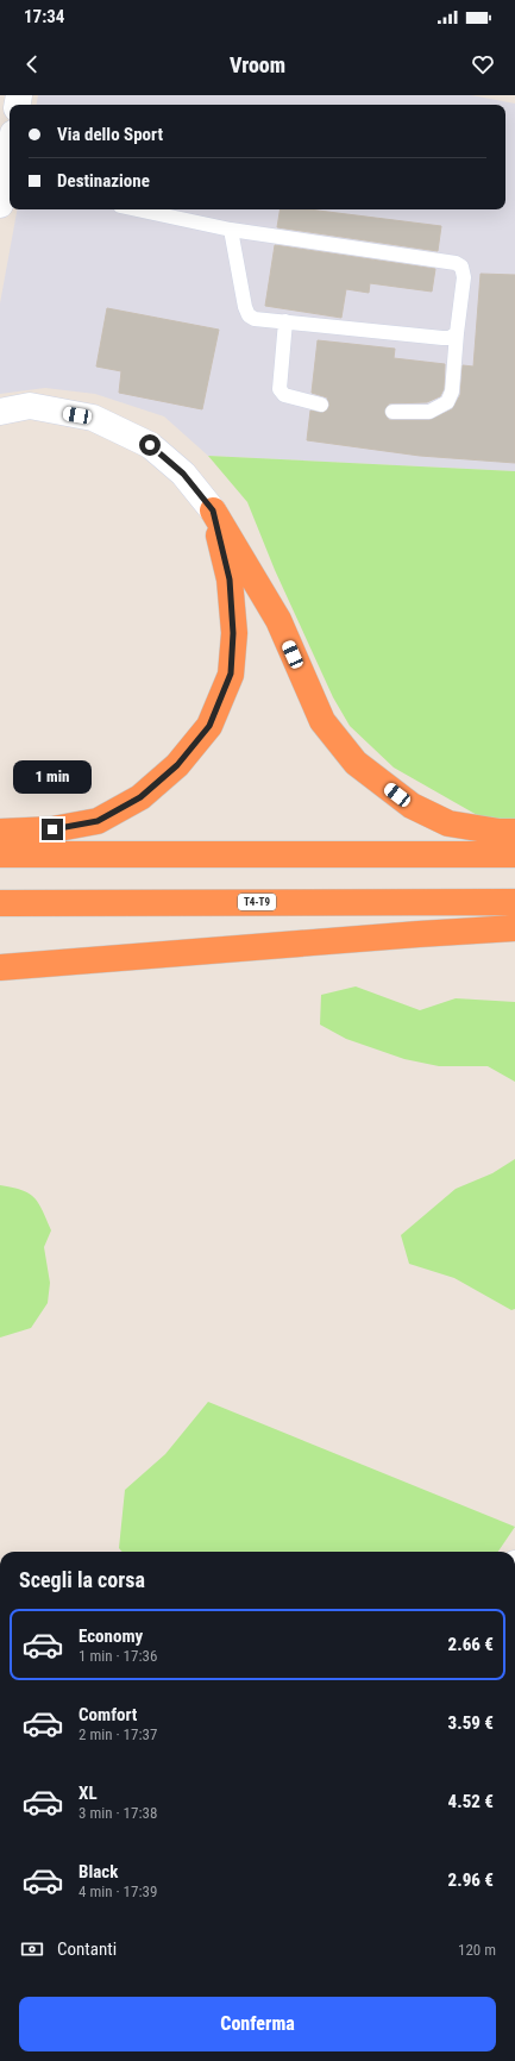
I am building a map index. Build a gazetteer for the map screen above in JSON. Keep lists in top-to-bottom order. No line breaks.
{"streets":{"highway":["T4-T9"]},"page":{"status":"17:34","header":"Vroom","banner":["Via dello Sport","Destinazione"],"bubble":"1 min","heading":"Scegli la corsa","list":[{"name":"Economy","note":"1 min · 17:36","value":"2.66 €"},{"name":"Comfort","note":"2 min · 17:37","value":"3.59 €"},{"name":"XL","note":"3 min · 17:38","value":"4.52 €"},{"name":"Black","note":"4 min · 17:39","value":"2.96 €"}],"pay":["Contanti","120 m"],"buttons":"Conferma"}}
